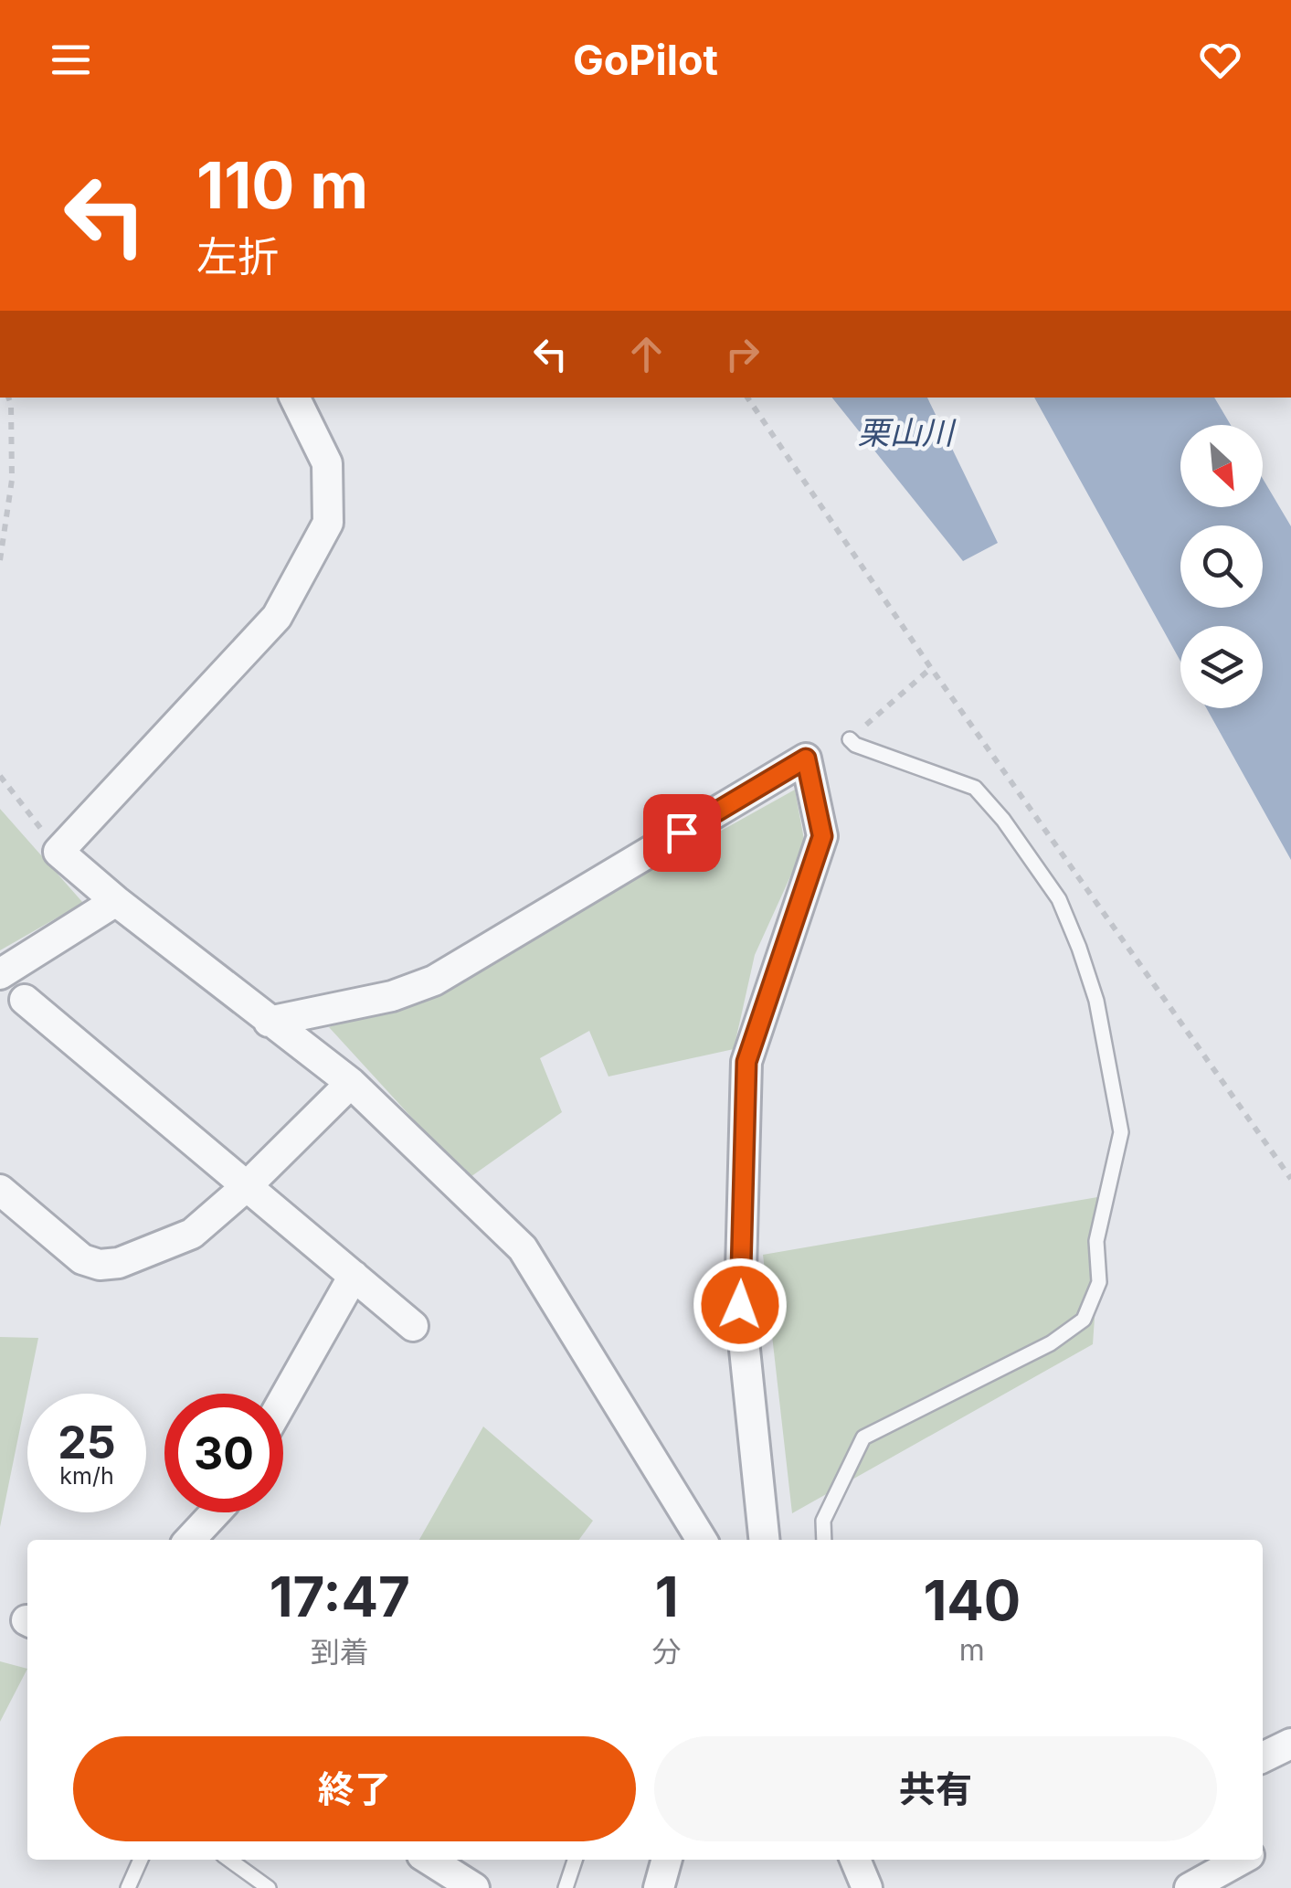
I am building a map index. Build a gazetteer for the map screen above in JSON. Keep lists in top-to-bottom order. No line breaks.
{"water":["栗山川"],"north":"bottom right","page":{"header":"GoPilot","turn":["110 m","左折"],"speed":"25 km/h","limit":"30","eta":["17:47","到着","1","分","140","m"],"buttons":["終了","共有"]}}
